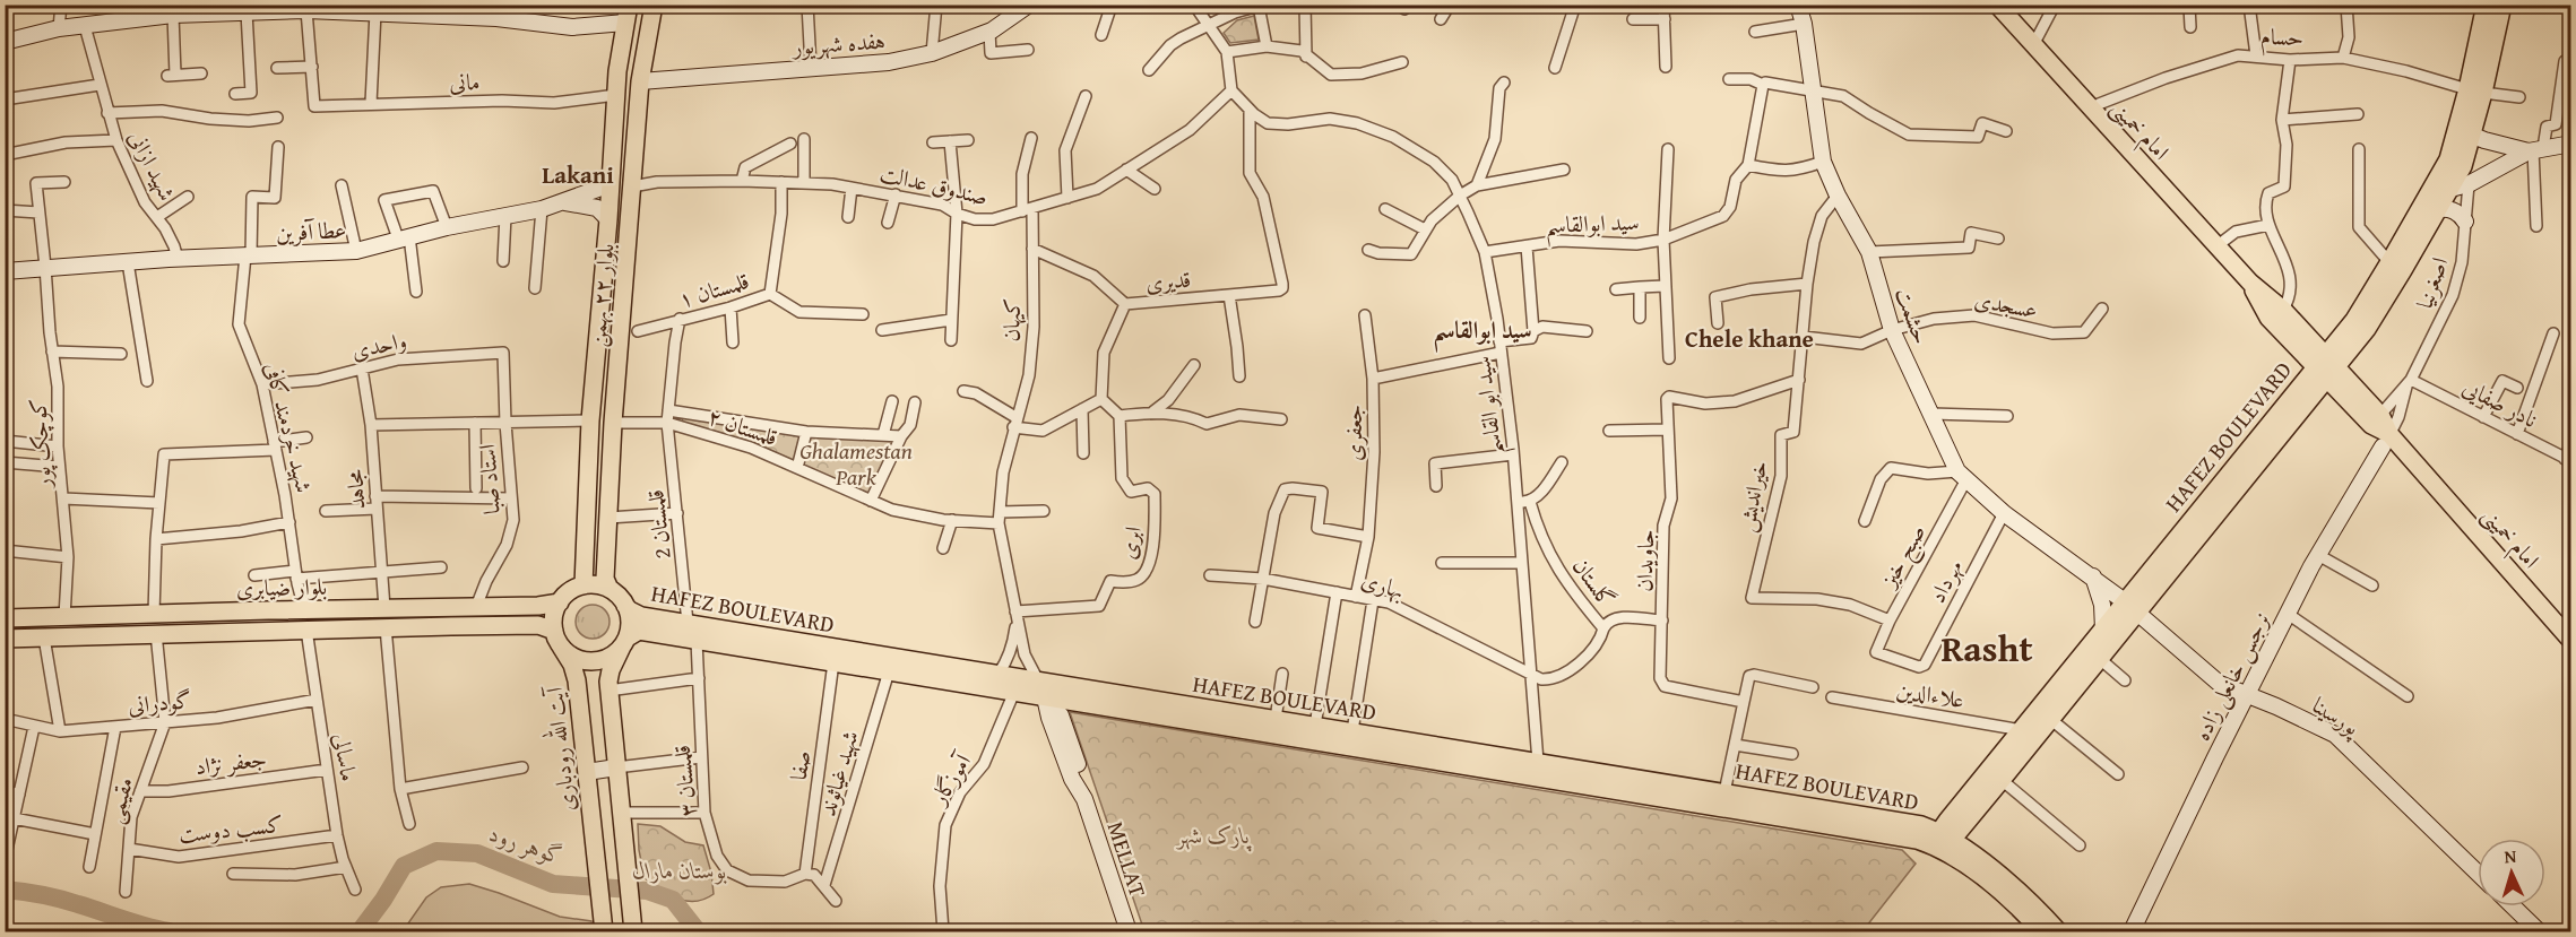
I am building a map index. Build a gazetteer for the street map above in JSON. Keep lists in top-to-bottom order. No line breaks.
{"streets":{"main road":["امام خمینی","بلوار ۲۲ بهمن","HAFEZ BOULEVARD","بلوار ضیابری","آیت الله رودباری"],"street":["حسام","هفده شهریور","مانی","شهید ازانی","صندوق عدالت","سید ابوالقاسم","عطا آفرین","قدیری","اصغرنیا","قلمستان ۱","عسجدی","حشمت","کیهان","واحدی","نادر صفایی","سید ابو القاسم","قلمستان ۲","شهید خردمند کافی","جعفری","کوچک پور","استاد صبا","مجاهد","خیراندیش","قلمستان 2","ابری","صبح خیز","جاویدان","مهرداد","گلستان","بهاری","نرجس خانعلی زاده","علاءالدین","گودرانی","پورسینا","ماسالی","جعفر نژاد","صفا","شهید غیاثوند","آموزگار","قلمستان ۳","مقیمی","کسب دوست","MELLAT"]},"crossings":[["حسام","امام خمینی"],["هفده شهریور","بلوار ۲۲ بهمن"],["مانی","بلوار ۲۲ بهمن"],["امام خمینی","اصغرنیا"],["امام خمینی","نرجس خانعلی زاده"],["شهید ازانی","عطا آفرین"],["صندوق عدالت","قلمستان ۱"],["صندوق عدالت","بلوار ۲۲ بهمن"],["صندوق عدالت","کیهان"],["صندوق عدالت","سید ابو القاسم"],["سید ابوالقاسم","سید ابو القاسم"],["عطا آفرین","بلوار ۲۲ بهمن"],["عطا آفرین","شهید خردمند کافی"],["عطا آفرین","کوچک پور"],["قدیری","کیهان"],["قدیری","سید ابو القاسم"],["اصغرنیا","نادر صفایی"],["اصغرنیا","نرجس خانعلی زاده"],["قلمستان ۱","قلمستان 2"],["بلوار ۲۲ بهمن","قلمستان ۲"],["بلوار ۲۲ بهمن","HAFEZ BOULEVARD"],["بلوار ۲۲ بهمن","بلوار ضیابری"],["بلوار ۲۲ بهمن","آیت الله رودباری"],["عسجدی","حشمت"],["حشمت","HAFEZ BOULEVARD"],["حشمت","خیراندیش"],["حشمت","صبح خیز"],["حشمت","مهرداد"],["حشمت","پورسینا"],["کیهان","قلمستان ۲"],["کیهان","HAFEZ BOULEVARD"],["کیهان","ابری"],["واحدی","شهید خردمند کافی"],["واحدی","استاد صبا"],["واحدی","مجاهد"],["سید ابو القاسم","جعفری"],["سید ابو القاسم","HAFEZ BOULEVARD"],["سید ابو القاسم","بهاری"],["قلمستان ۲","قلمستان 2"],["شهید خردمند کافی","بلوار ضیابری"],["جعفری","بهاری"],["HAFEZ BOULEVARD","قلمستان 2"],["HAFEZ BOULEVARD","بلوار ضیابری"],["HAFEZ BOULEVARD","علاءالدین"],["HAFEZ BOULEVARD","پورسینا"],["HAFEZ BOULEVARD","آیت الله رودباری"],["HAFEZ BOULEVARD","صفا"],["HAFEZ BOULEVARD","شهید غیاثوند"],["HAFEZ BOULEVARD","آموزگار"],["HAFEZ BOULEVARD","قلمستان ۳"],["HAFEZ BOULEVARD","MELLAT"],["کوچک پور","بلوار ضیابری"],["استاد صبا","بلوار ضیابری"],["مجاهد","بلوار ضیابری"],["خیراندیش","صبح خیز"],["خیراندیش","جاویدان"],["صبح خیز","مهرداد"],["جاویدان","گلستان"],["بلوار ضیابری","آیت الله رودباری"],["بلوار ضیابری","ماسالی"],["نرجس خانعلی زاده","پورسینا"],["گودرانی","ماسالی"],["گودرانی","مقیمی"],["ماسالی","جعفر نژاد"],["ماسالی","کسب دوست"],["جعفر نژاد","مقیمی"],["صفا","قلمستان ۳"],["مقیمی","کسب دوست"]],"districts":["Lakani","سید ابوالقاسم","Chele khane","Rasht"],"water":["گوهر رود"],"parks":["Ghalamestan Park","پارک شهر","بوستان مارال"],"north":"top"}
